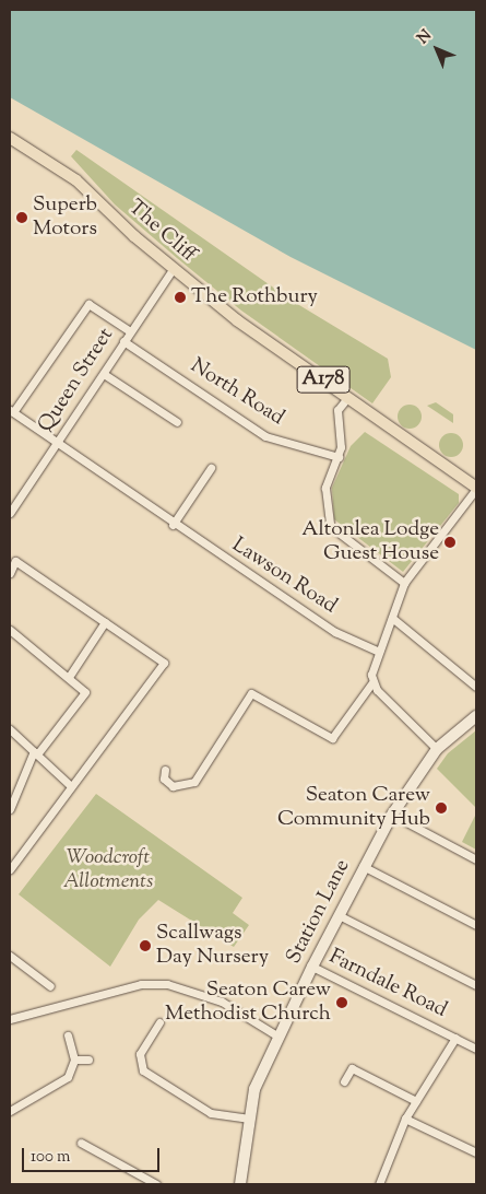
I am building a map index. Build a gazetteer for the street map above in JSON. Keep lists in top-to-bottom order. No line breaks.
{"streets":{"main road":["The Cliff","A178","Station Lane"],"street":["Queen Street","North Road","Lawson Road","Farndale Road"]},"crossings":[["The Cliff","Queen Street"],["Queen Street","North Road"],["Queen Street","Lawson Road"],["Station Lane","Farndale Road"]],"parks":["Woodcroft Allotments"],"places":["Superb Motors","The Rothbury","Altonlea Lodge Guest House","Seaton Carew Community Hub","Scallwags Day Nursery","Seaton Carew Methodist Church"],"scale_bar":"100 m","north":"top left"}
